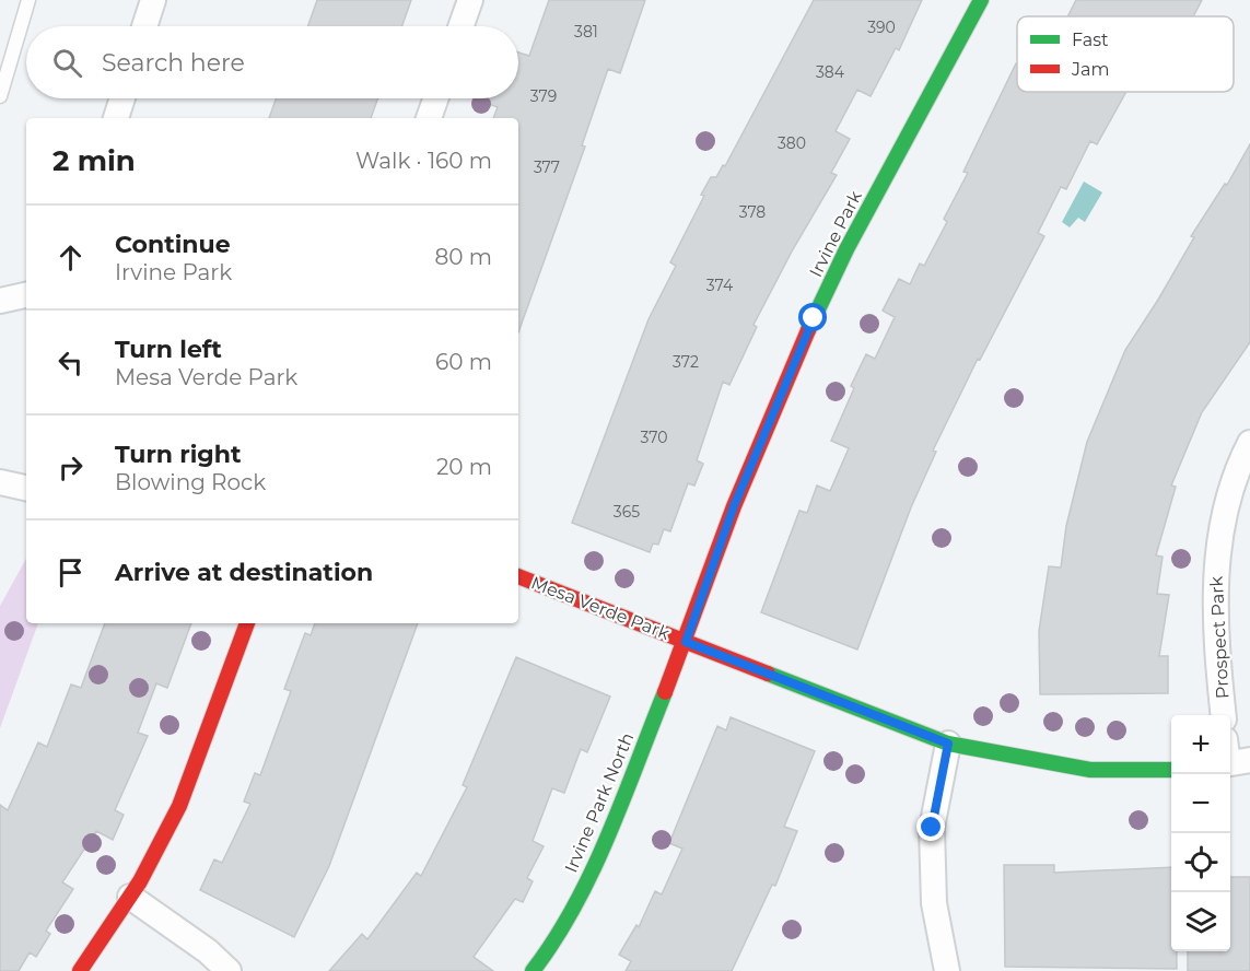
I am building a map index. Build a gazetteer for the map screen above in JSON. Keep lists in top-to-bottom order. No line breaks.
{"streets":{"street":["Irvine Park","Mesa Verde Park","Prospect Park","Irvine Park North"]},"crossings":[["Irvine Park","Mesa Verde Park"],["Irvine Park","Irvine Park North"],["Mesa Verde Park","Irvine Park North"]],"house_numbers":["390","381","384","379","380","377","378","374","372","370","365"],"legend":["Fast","Jam"],"page":{"search":"Search here","heading":["2 min","Walk · 160 m"],"list":[["Continue","Irvine Park","80 m"],["Turn left","Mesa Verde Park","60 m"],["Turn right","Blowing Rock","20 m"],"Arrive at destination"],"map_buttons":["+","−"]}}
